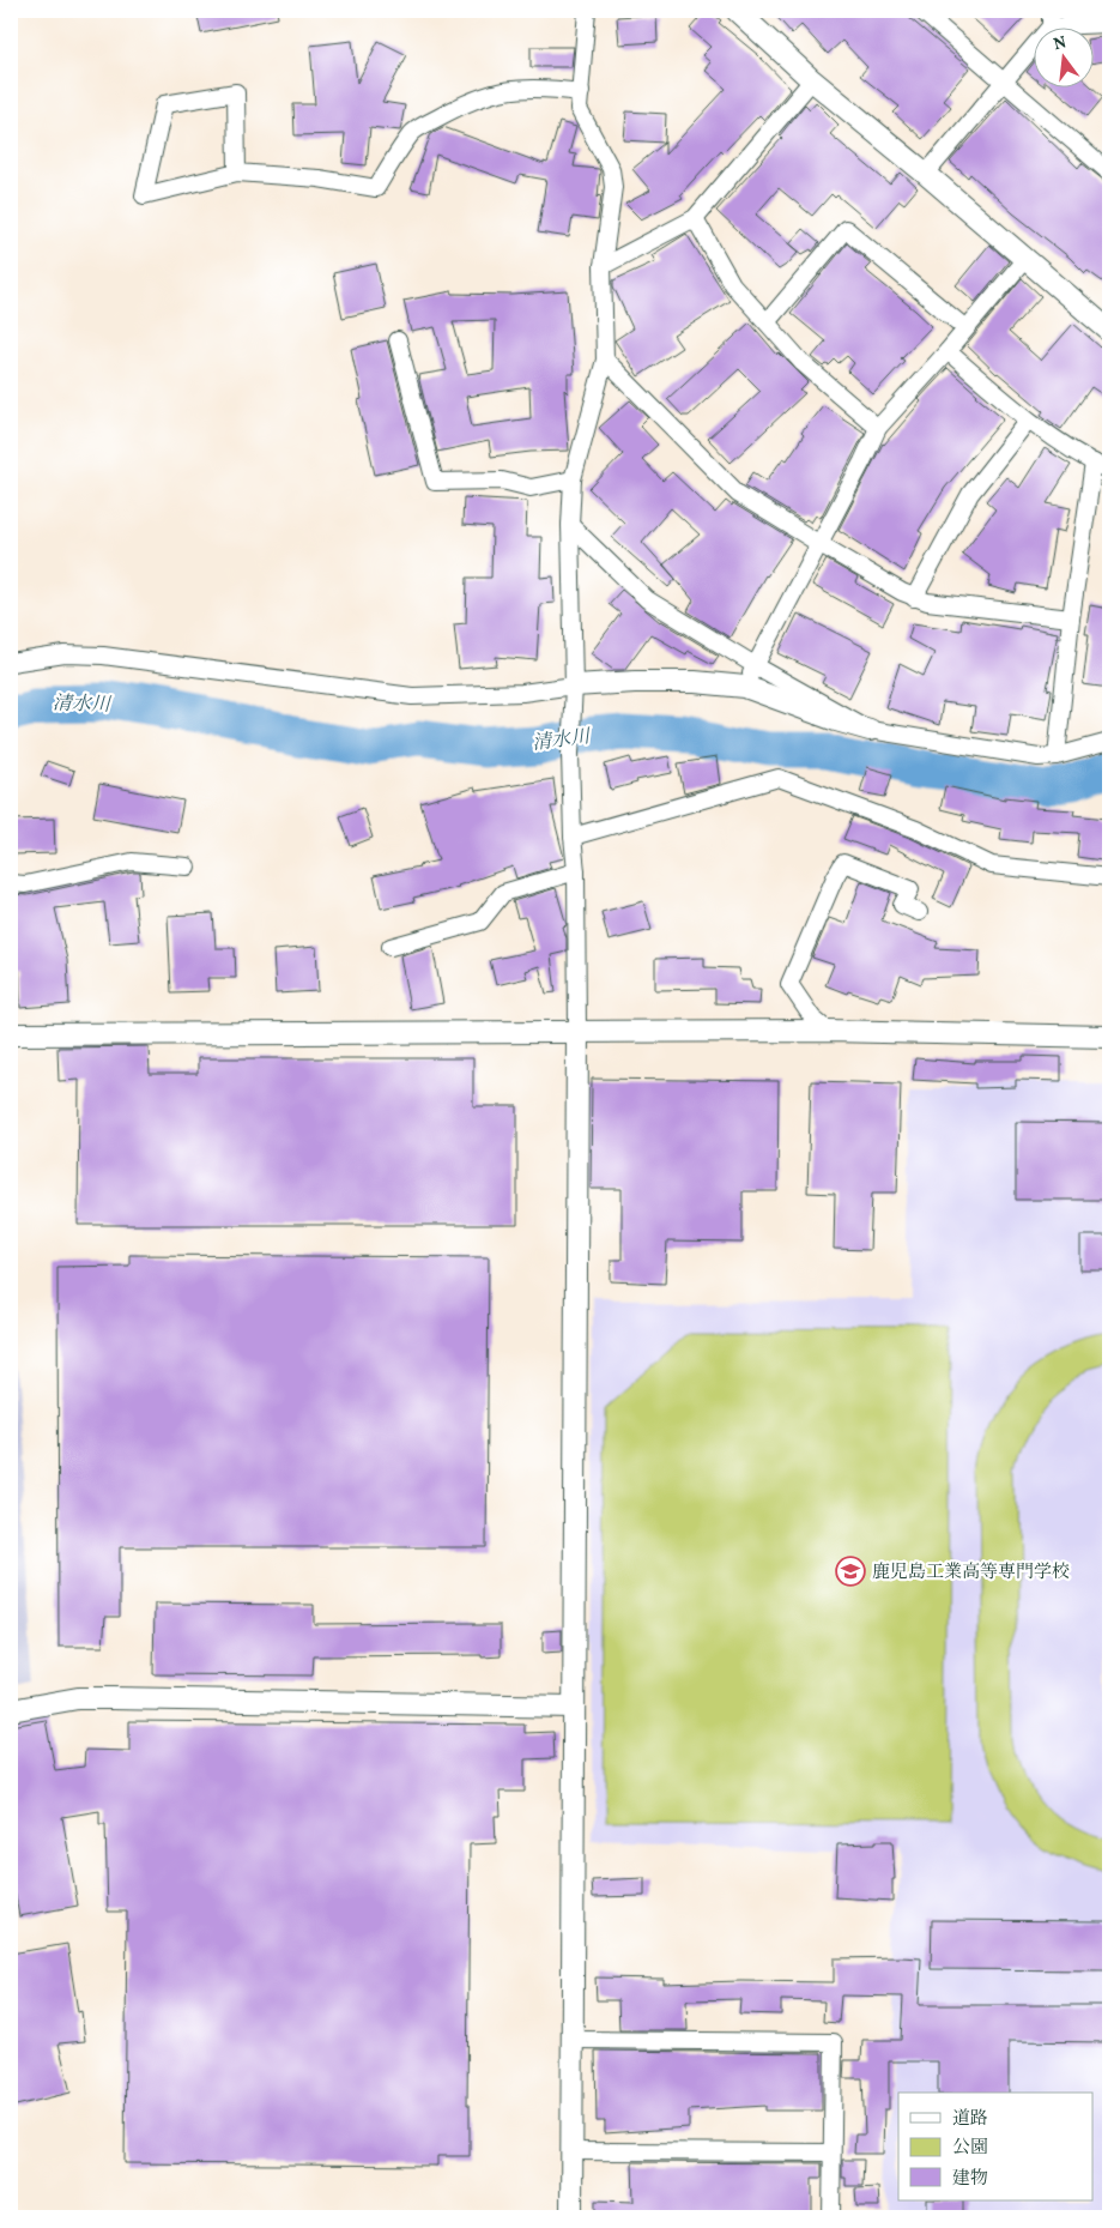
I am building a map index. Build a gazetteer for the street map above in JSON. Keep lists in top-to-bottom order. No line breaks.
{"water":["清水川"],"places":{"school or university":["鹿児島工業高等専門学校"]},"legend":["道路","公園","建物"],"north":"top"}
